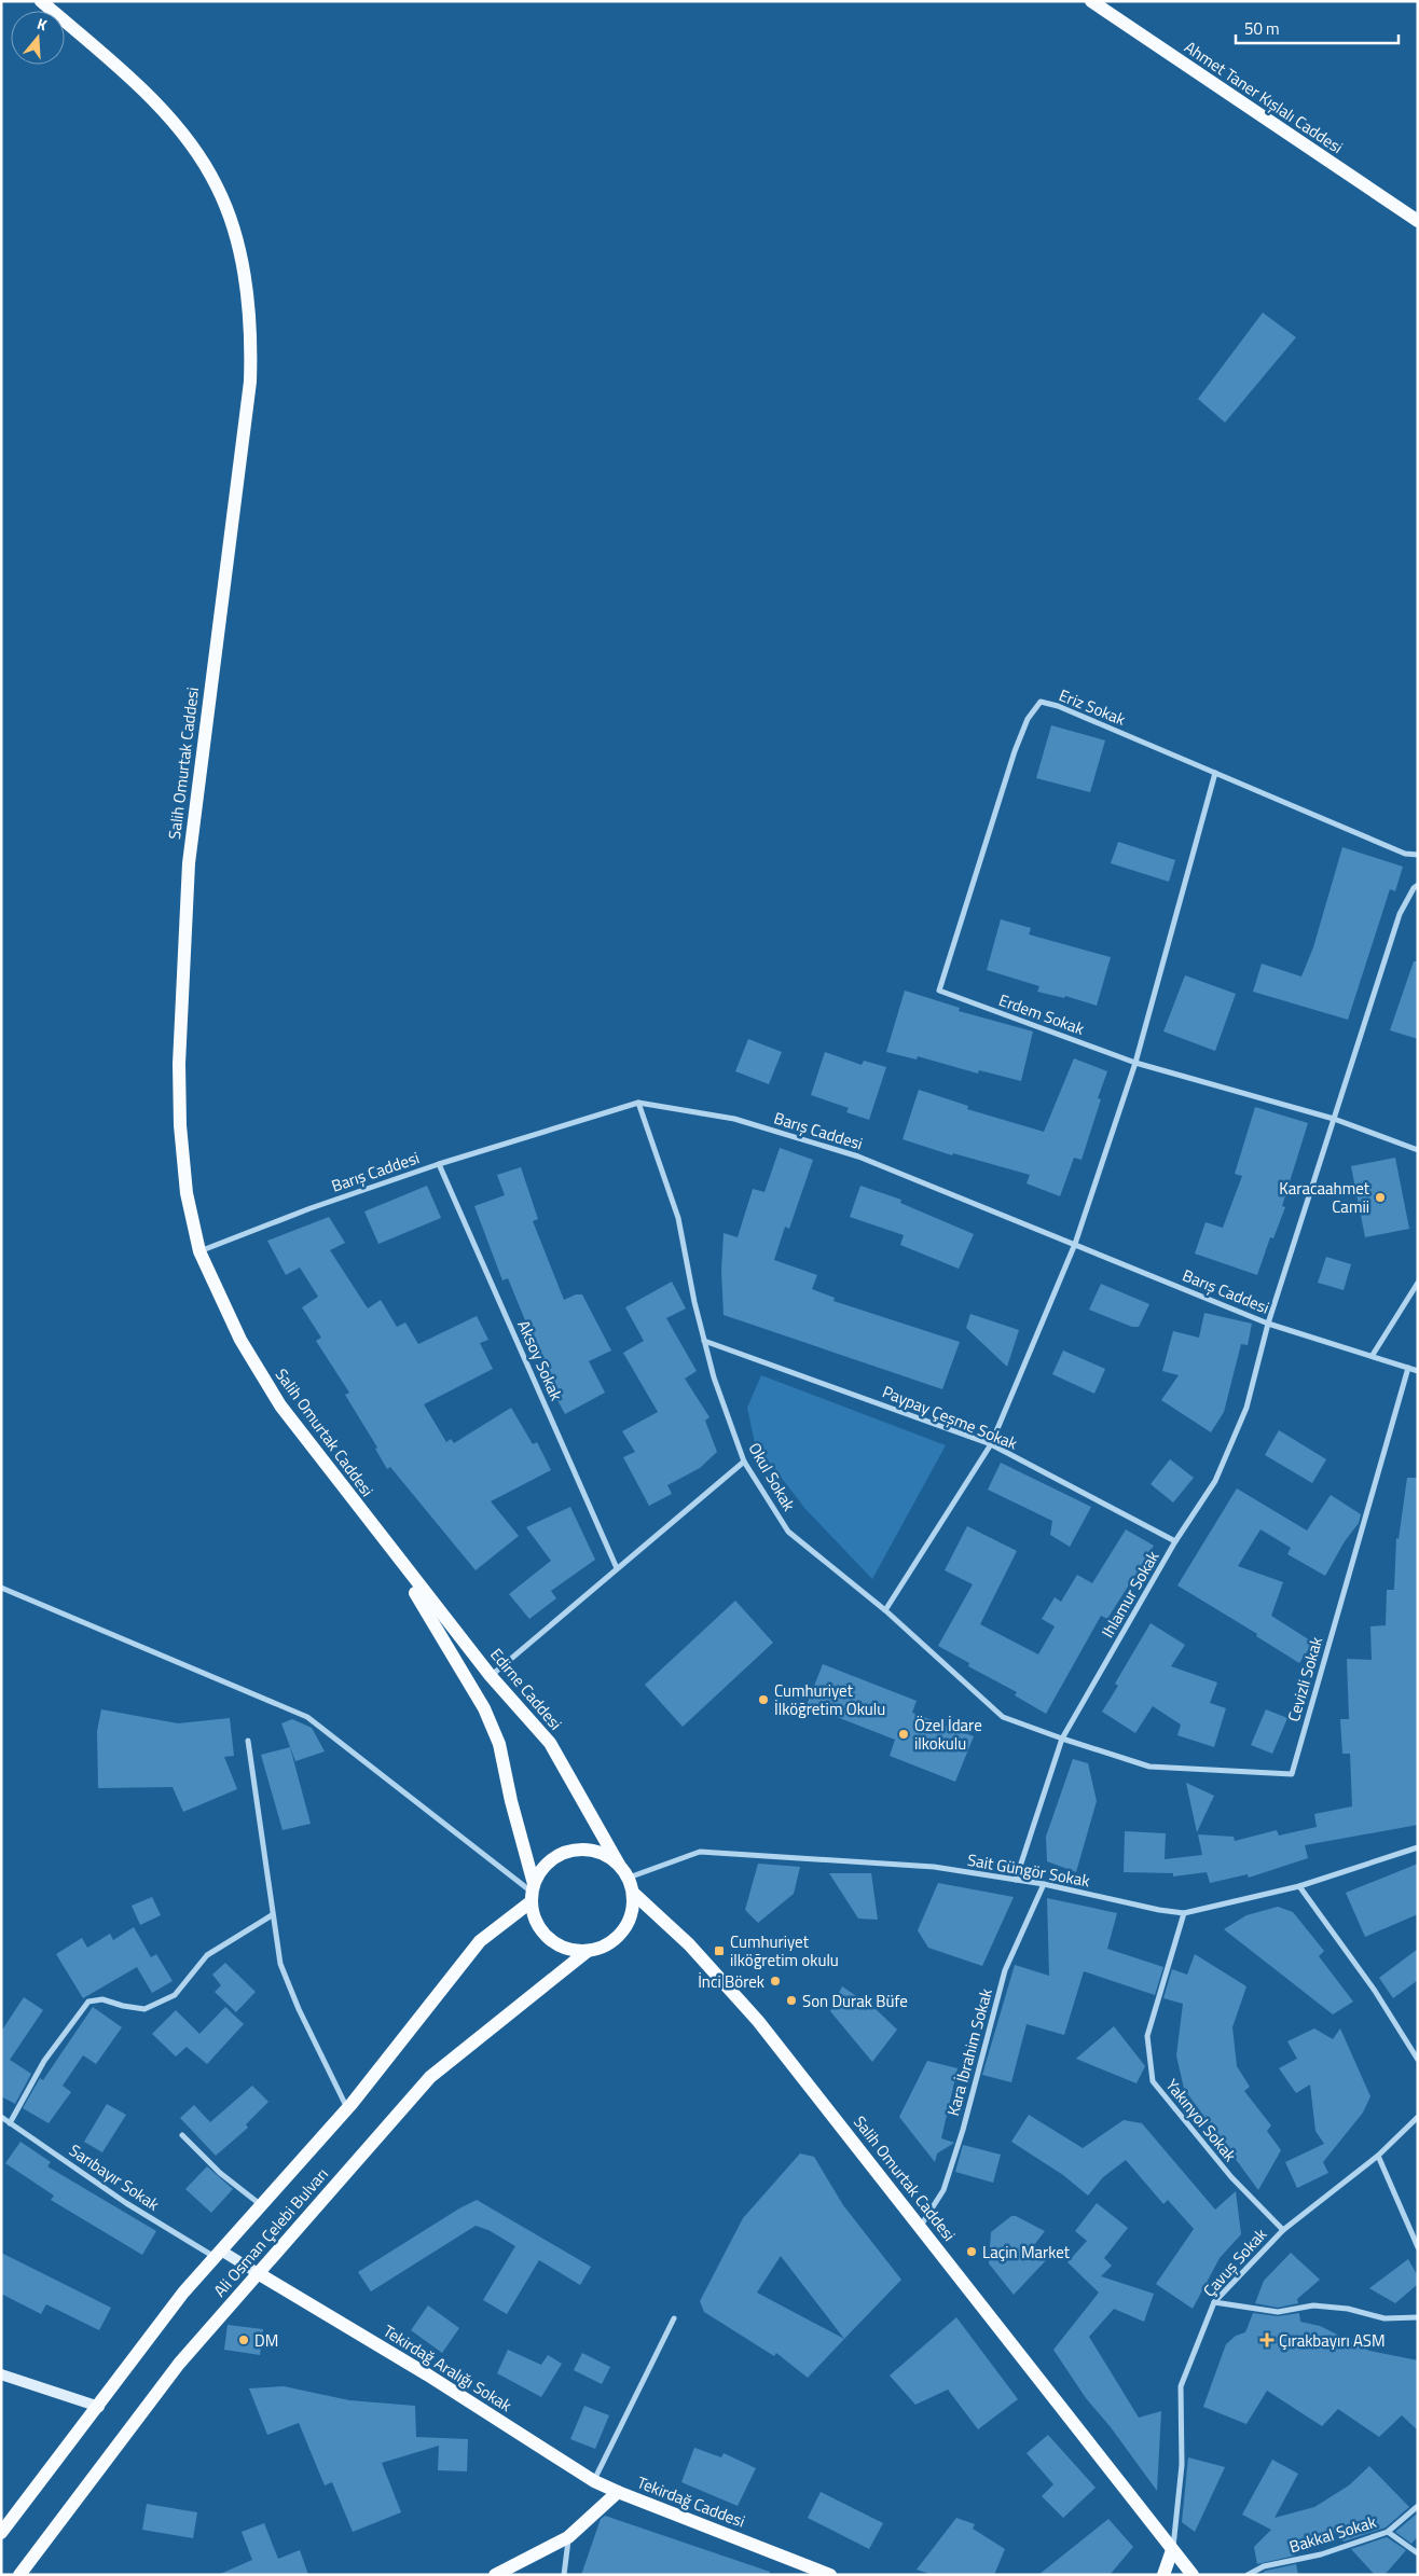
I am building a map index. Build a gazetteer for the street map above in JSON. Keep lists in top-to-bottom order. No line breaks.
{"streets":{"main road":["Ahmet Taner Kışlalı Caddesi","Salih Omurtak Caddesi","Edirne Caddesi","Ali Osman Çelebi Bulvarı","Tekirdağ Aralığı Sokak","Tekirdağ Caddesi"],"street":["Eriz Sokak","Erdem Sokak","Barış Caddesi","Aksoy Sokak","Paypay Çeşme Sokak","Okul Sokak","Ihlamur Sokak","Cevizli Sokak","Sait Güngör Sokak","Kara İbrahim Sokak","Yakınyol Sokak","Sarıbayır Sokak","Çavuş Sokak","Bakkal Sokak"]},"crossings":[["Eriz Sokak","Erdem Sokak"],["Salih Omurtak Caddesi","Barış Caddesi"],["Salih Omurtak Caddesi","Edirne Caddesi"],["Salih Omurtak Caddesi","Sait Güngör Sokak"],["Salih Omurtak Caddesi","Kara İbrahim Sokak"],["Salih Omurtak Caddesi","Ali Osman Çelebi Bulvarı"],["Salih Omurtak Caddesi","Çavuş Sokak"],["Erdem Sokak","Ihlamur Sokak"],["Barış Caddesi","Aksoy Sokak"],["Barış Caddesi","Okul Sokak"],["Barış Caddesi","Ihlamur Sokak"],["Barış Caddesi","Cevizli Sokak"],["Paypay Çeşme Sokak","Okul Sokak"],["Paypay Çeşme Sokak","Ihlamur Sokak"],["Okul Sokak","Ihlamur Sokak"],["Okul Sokak","Cevizli Sokak"],["Ihlamur Sokak","Cevizli Sokak"],["Ihlamur Sokak","Sait Güngör Sokak"],["Edirne Caddesi","Sait Güngör Sokak"],["Edirne Caddesi","Ali Osman Çelebi Bulvarı"],["Sait Güngör Sokak","Kara İbrahim Sokak"],["Sait Güngör Sokak","Yakınyol Sokak"],["Sait Güngör Sokak","Ali Osman Çelebi Bulvarı"],["Yakınyol Sokak","Çavuş Sokak"],["Sarıbayır Sokak","Ali Osman Çelebi Bulvarı"],["Ali Osman Çelebi Bulvarı","Tekirdağ Aralığı Sokak"],["Tekirdağ Aralığı Sokak","Tekirdağ Caddesi"]],"places":{"other":["Karacaahmet Camii","Cumhuriyet İlköğretim Okulu","Özel İdare ilkokulu","İnci Börek","Son Durak Büfe","Laçin Market","DM"],"transit":["Cumhuriyet ilköğretim okulu"],"health":["Çırakbayırı ASM"]},"scale_bar":"50 m","north":"top"}
